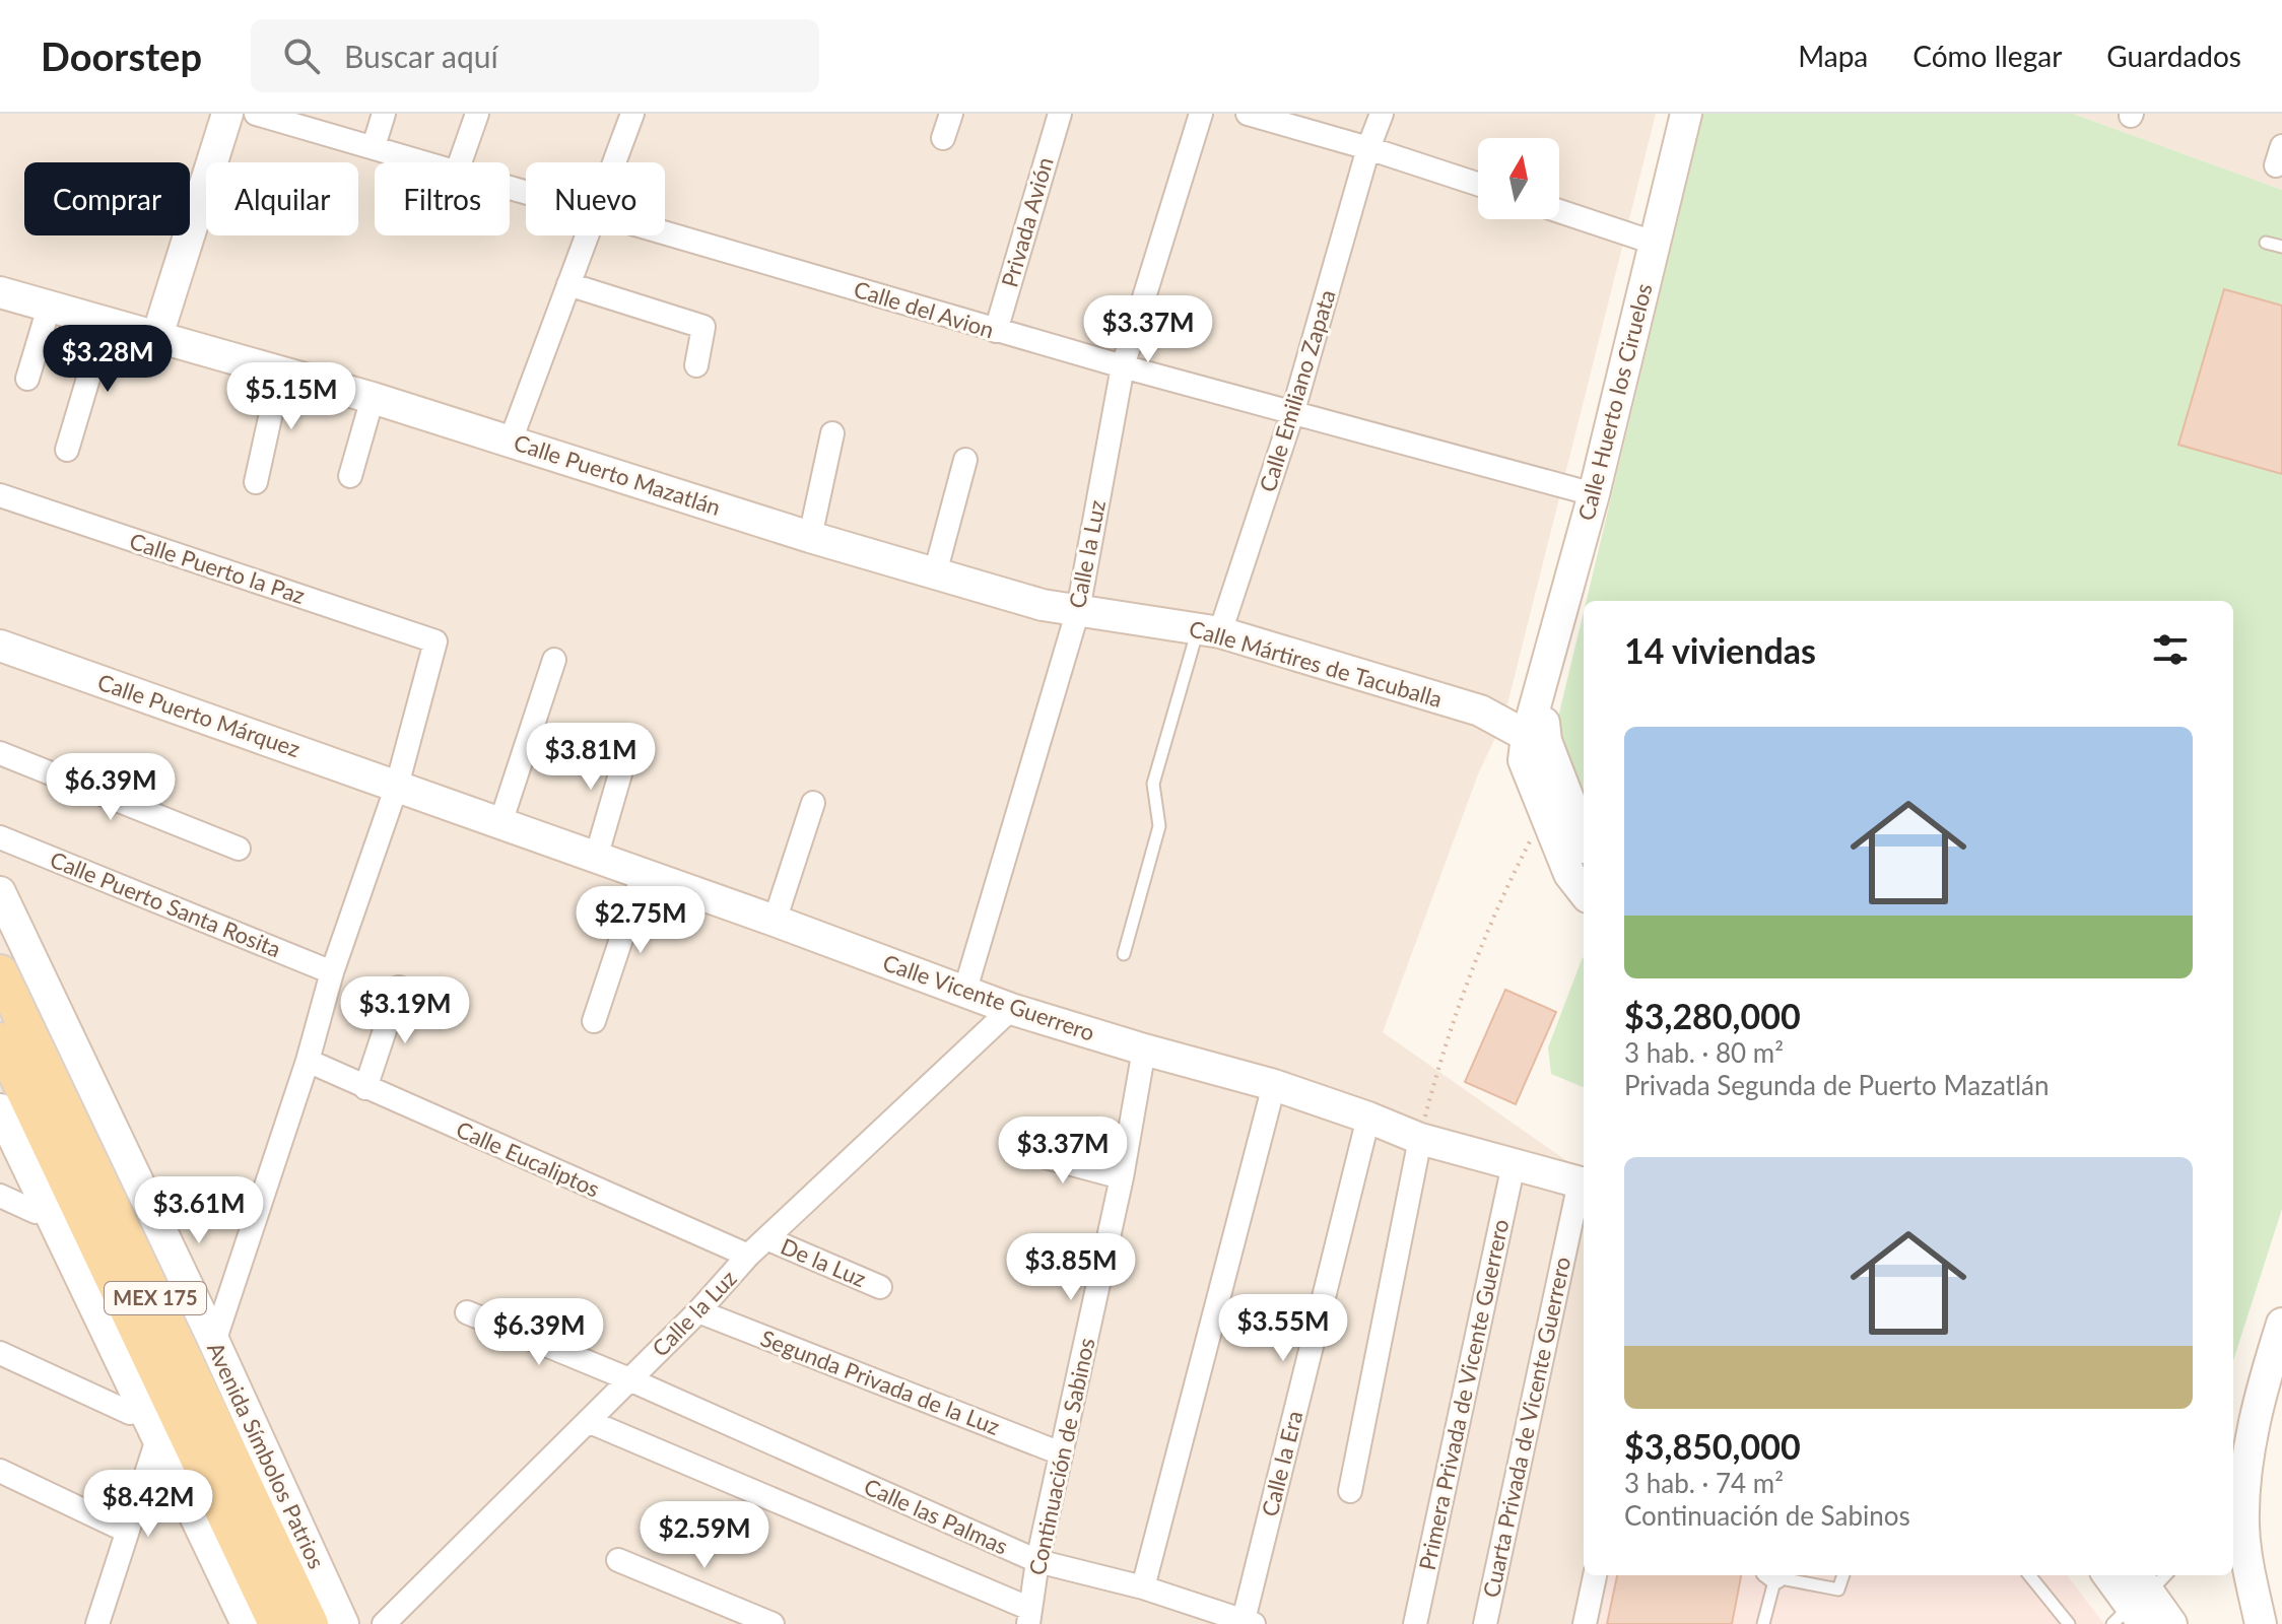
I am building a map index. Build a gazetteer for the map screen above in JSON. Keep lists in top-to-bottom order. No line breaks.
{"streets":{"main road":["MEX 175","Avenida Símbolos Patrios"],"street":["Privada Avión","Calle del Avion","Calle Emiliano Zapata","Calle Huerto los Ciruelos","Calle Puerto Mazatlán","Calle la Luz","Calle Puerto la Paz","Calle Mártires de Tacuballa","Calle Puerto Márquez","Calle Puerto Santa Rosita","Calle Vicente Guerrero","Calle Eucaliptos","De la Luz","Segunda Privada de la Luz","Primera Privada de Vicente Guerrero","Cuarta Privada de Vicente Guerrero","Continuación de Sabinos","Calle la Era","Calle las Palmas"]},"crossings":[["Privada Avión","Calle del Avion"],["Calle del Avion","Calle Emiliano Zapata"],["Calle del Avion","Calle Huerto los Ciruelos"],["Calle del Avion","Calle la Luz"],["Calle Emiliano Zapata","Calle Mártires de Tacuballa"],["Calle Huerto los Ciruelos","Calle Mártires de Tacuballa"],["Calle Puerto Mazatlán","Calle la Luz"],["Calle Puerto Mazatlán","Calle Mártires de Tacuballa"],["Calle la Luz","Calle Mártires de Tacuballa"],["Calle la Luz","Calle Vicente Guerrero"],["Calle la Luz","Calle Eucaliptos"],["Calle la Luz","De la Luz"],["Calle la Luz","Segunda Privada de la Luz"],["Calle la Luz","Calle las Palmas"],["Calle Puerto la Paz","Calle Puerto Márquez"],["Calle Puerto la Paz","Calle Vicente Guerrero"],["Calle Puerto Márquez","Calle Vicente Guerrero"],["Calle Vicente Guerrero","Primera Privada de Vicente Guerrero"],["Calle Vicente Guerrero","Cuarta Privada de Vicente Guerrero"],["Calle Vicente Guerrero","Continuación de Sabinos"],["Calle Vicente Guerrero","Calle la Era"],["Segunda Privada de la Luz","Continuación de Sabinos"],["Continuación de Sabinos","Calle las Palmas"],["Calle la Era","Calle las Palmas"]],"north":"top","page":{"header":"Doorstep","search":"Buscar aquí","nav":["Mapa","Cómo llegar","Guardados"],"chip":["Comprar","Alquilar","Filtros","Nuevo"],"price":["$3.37M","$3.28M","$5.15M","$3.81M","$6.39M","$2.75M","$3.19M","$3.37M","$3.61M","$3.85M","$3.55M","$6.39M","$8.42M","$2.59M"],"heading":"14 viviendas","list":[{"name":"$3,280,000","note":"3 hab. · 80 m² · Privada Segunda de Puerto Mazatlán"},{"name":"$3,850,000","note":"3 hab. · 74 m² · Continuación de Sabinos"}]}}
